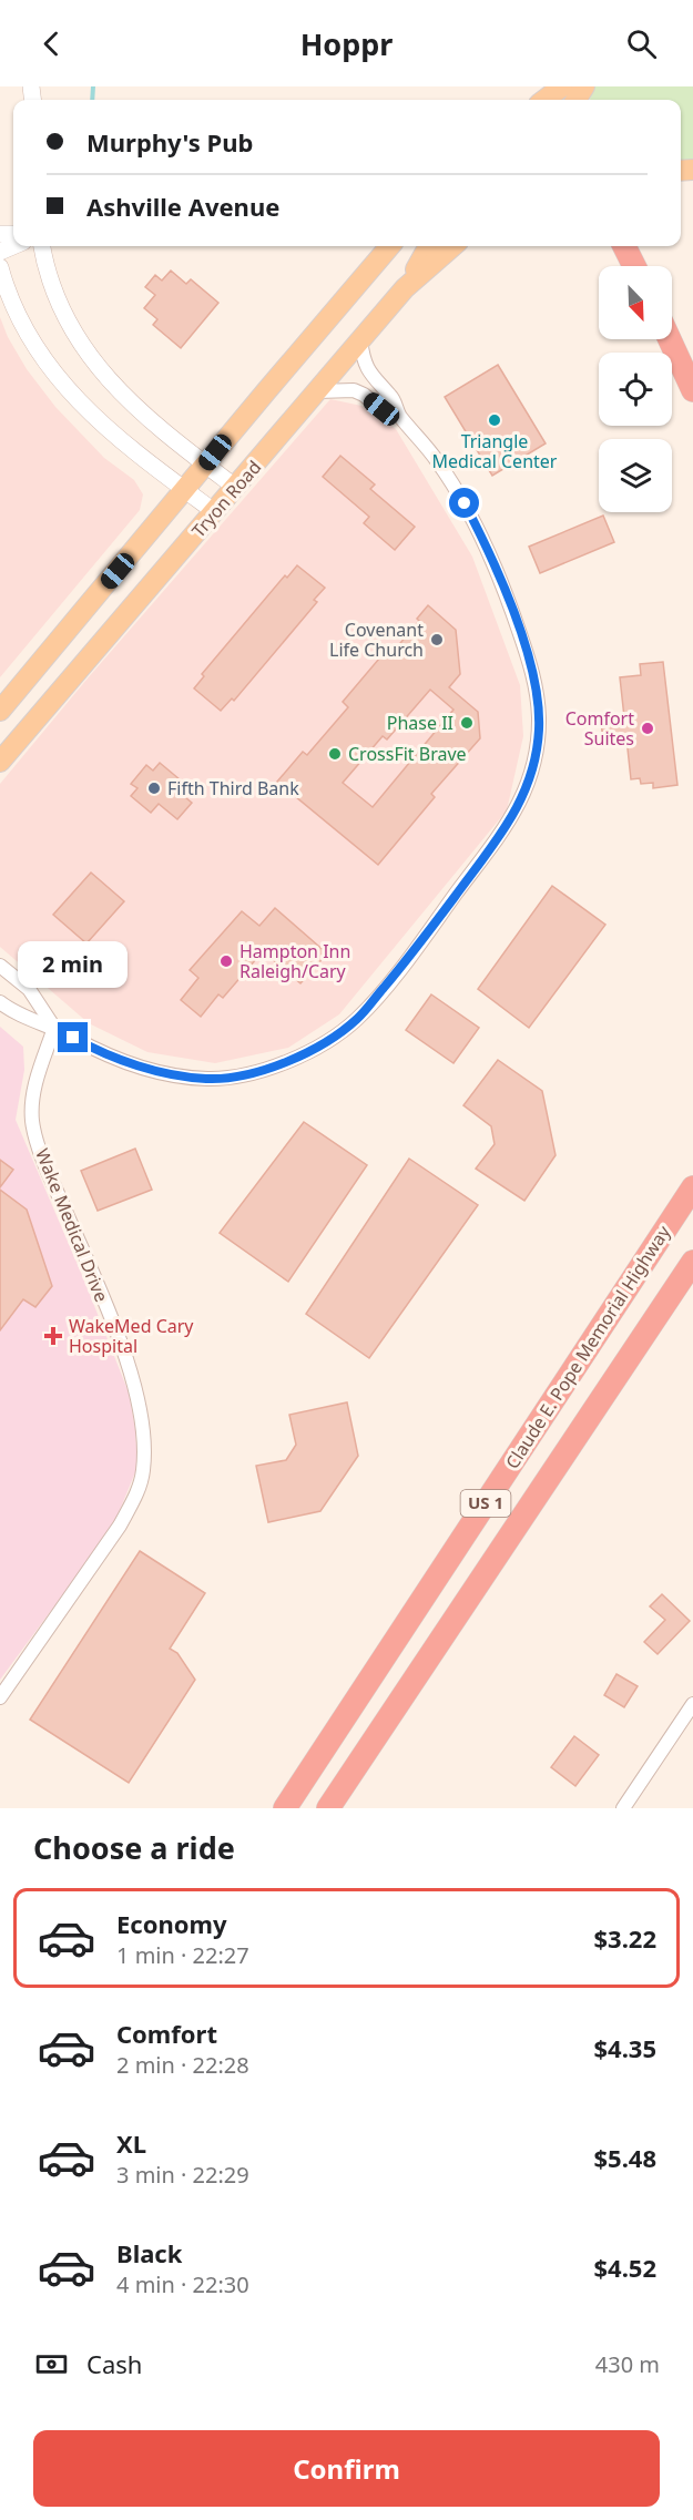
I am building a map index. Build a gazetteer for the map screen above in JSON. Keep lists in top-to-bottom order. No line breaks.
{"streets":{"highway":["Claude E. Pope Memorial Highway","US 1"],"main road":["Tryon Road"],"street":["Wake Medical Drive"]},"places":{"other":["Triangle Medical Center","Covenant Life Church","Phase II","Comfort Suites","CrossFit Brave","Fifth Third Bank","Hampton Inn Raleigh/Cary"],"health":["WakeMed Cary Hospital"]},"north":"bottom right","page":{"header":"Hoppr","banner":["Murphy's Pub","Ashville Avenue"],"bubble":"2 min","heading":"Choose a ride","list":[{"name":"Economy","note":"1 min · 22:27","value":"$3.22"},{"name":"Comfort","note":"2 min · 22:28","value":"$4.35"},{"name":"XL","note":"3 min · 22:29","value":"$5.48"},{"name":"Black","note":"4 min · 22:30","value":"$4.52"}],"pay":["Cash","430 m"],"buttons":"Confirm"}}
